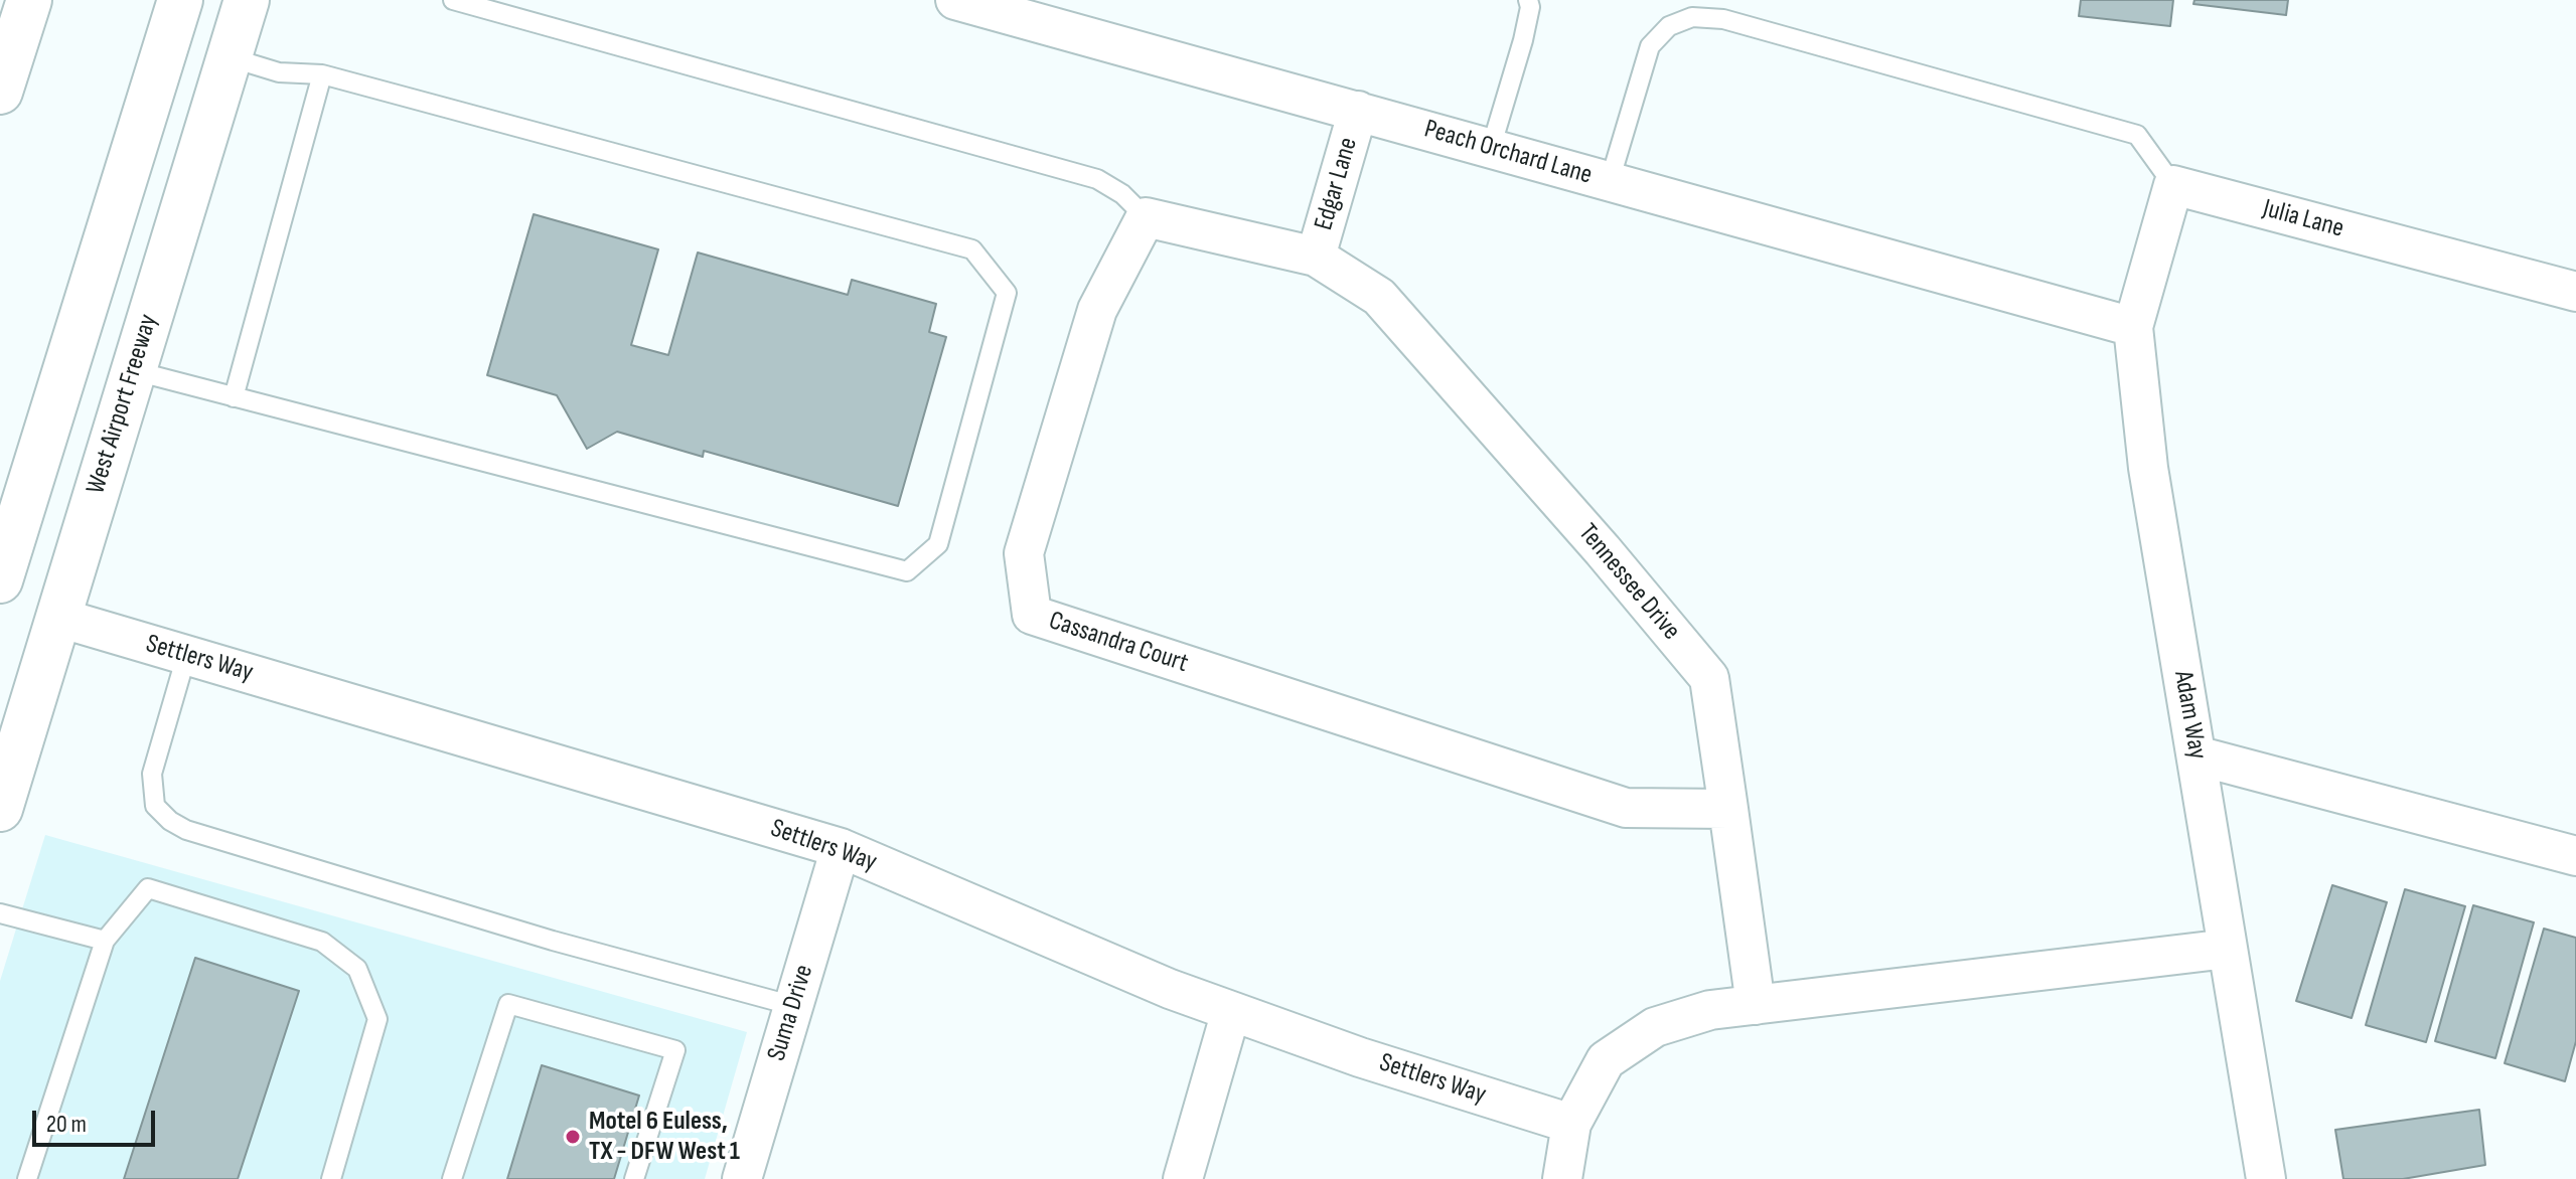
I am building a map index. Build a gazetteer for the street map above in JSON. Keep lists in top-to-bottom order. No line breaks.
{"streets":{"main road":["West Airport Freeway"],"street":["Peach Orchard Lane","Edgar Lane","Julia Lane","Tennessee Drive","Cassandra Court","Settlers Way","Adam Way","Suma Drive"]},"crossings":[["Peach Orchard Lane","Edgar Lane"],["Peach Orchard Lane","Adam Way"],["Edgar Lane","Tennessee Drive"],["West Airport Freeway","Settlers Way"],["Tennessee Drive","Cassandra Court"],["Settlers Way","Suma Drive"]],"places":["Motel 6 Euless, TX - DFW West 1"],"scale_bar":"20 m"}
